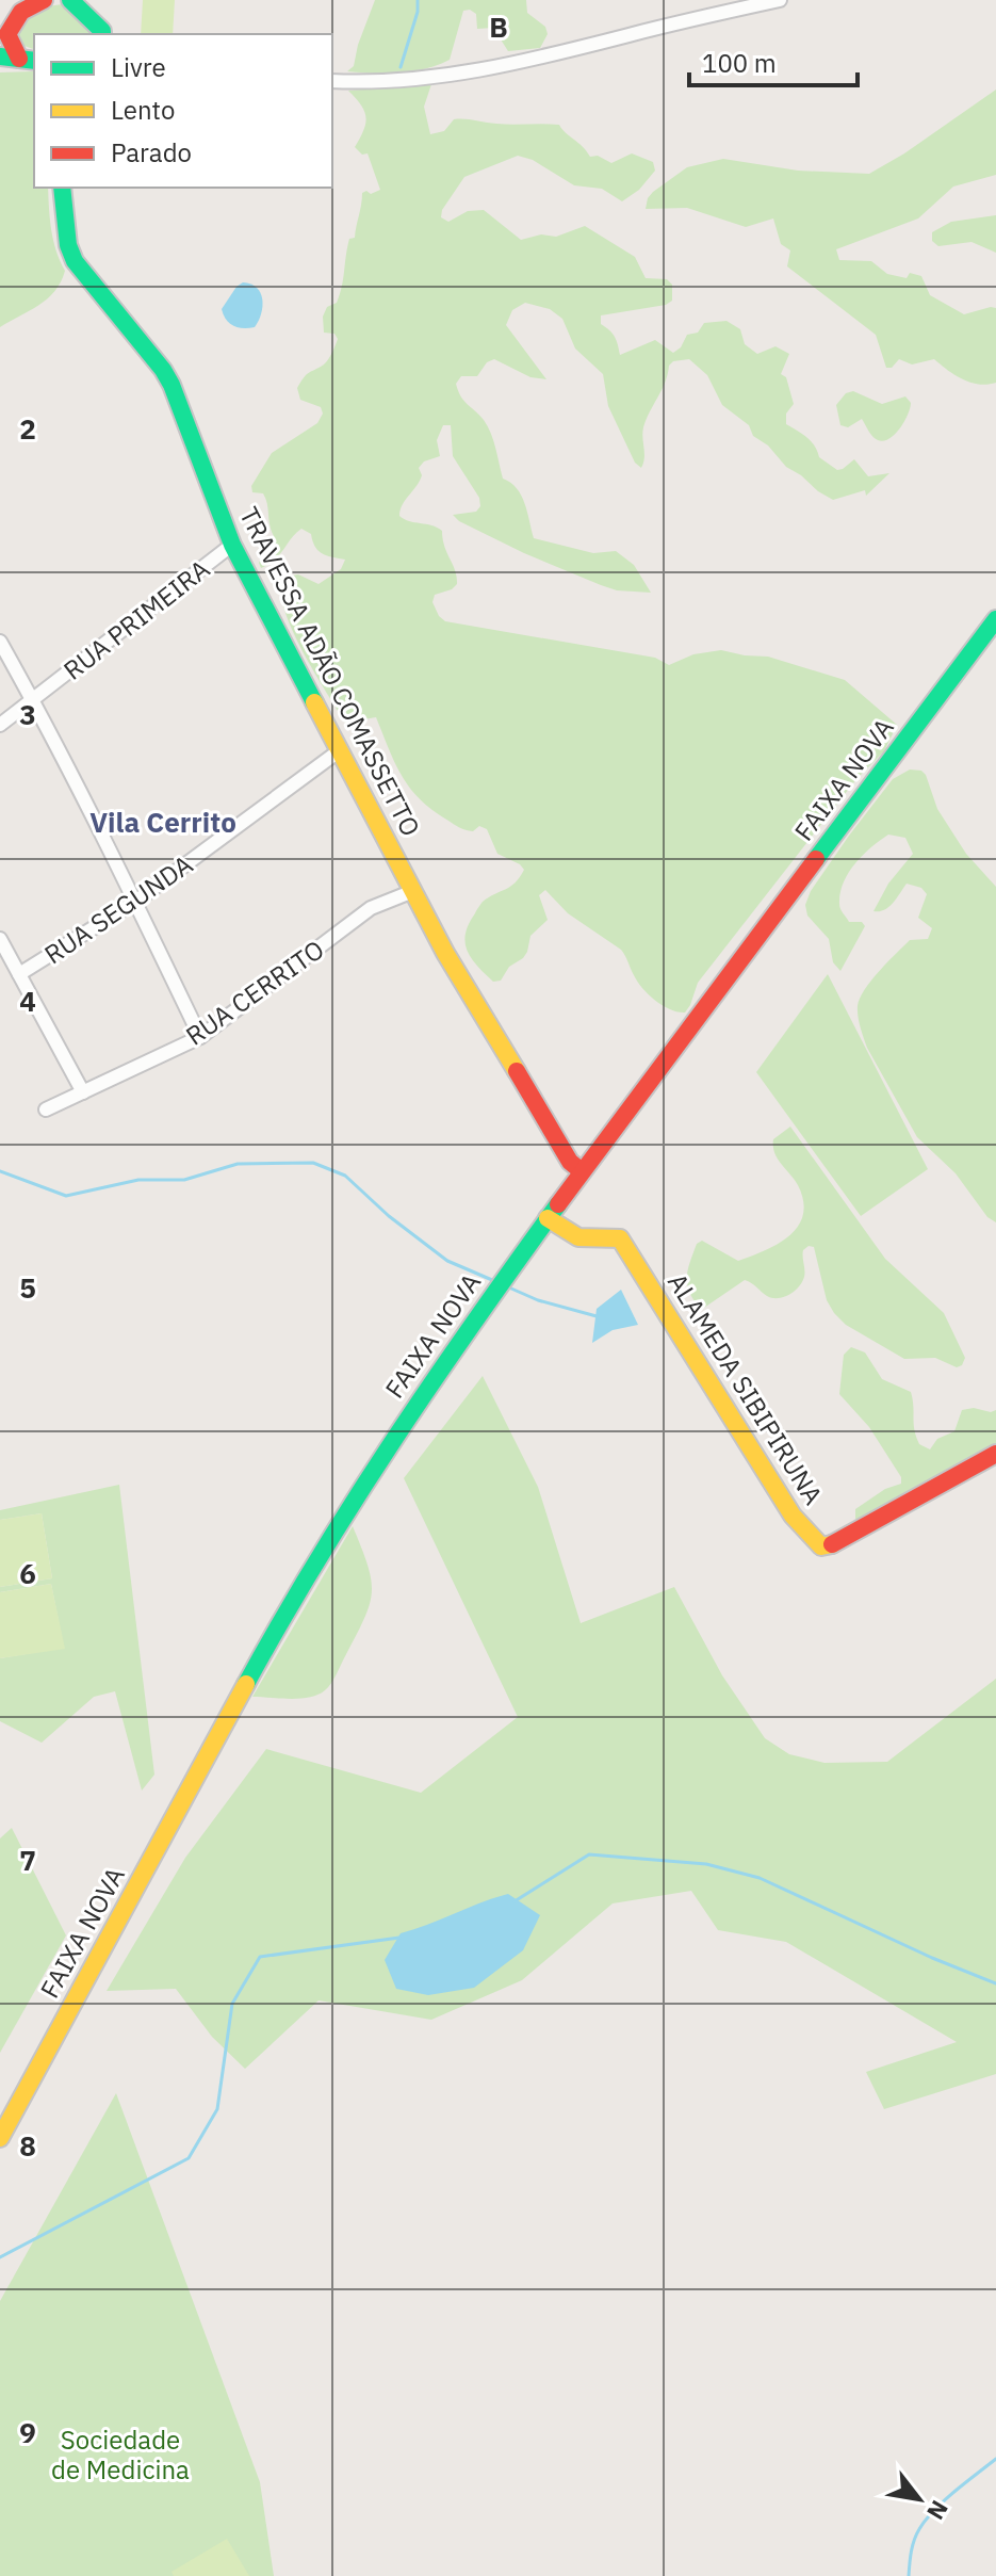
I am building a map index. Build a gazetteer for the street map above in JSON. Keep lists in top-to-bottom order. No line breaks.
{"streets":{"main road":["TRAVESSA ADÃO COMASSETTO","FAIXA NOVA","ALAMEDA SIBIPIRUNA"],"street":["RUA PRIMEIRA","RUA SEGUNDA","RUA CERRITO"]},"crossings":[["RUA PRIMEIRA","TRAVESSA ADÃO COMASSETTO"],["TRAVESSA ADÃO COMASSETTO","FAIXA NOVA"],["TRAVESSA ADÃO COMASSETTO","RUA SEGUNDA"],["TRAVESSA ADÃO COMASSETTO","RUA CERRITO"],["FAIXA NOVA","ALAMEDA SIBIPIRUNA"]],"districts":["Vila Cerrito"],"parks":["Sociedade de Medicina"],"legend":["Livre","Lento","Parado"],"scale_bar":"100 m","north":"bottom right","grid":{"columns":["B"],"rows":["2","3","4","5","6","7","8","9"]}}
